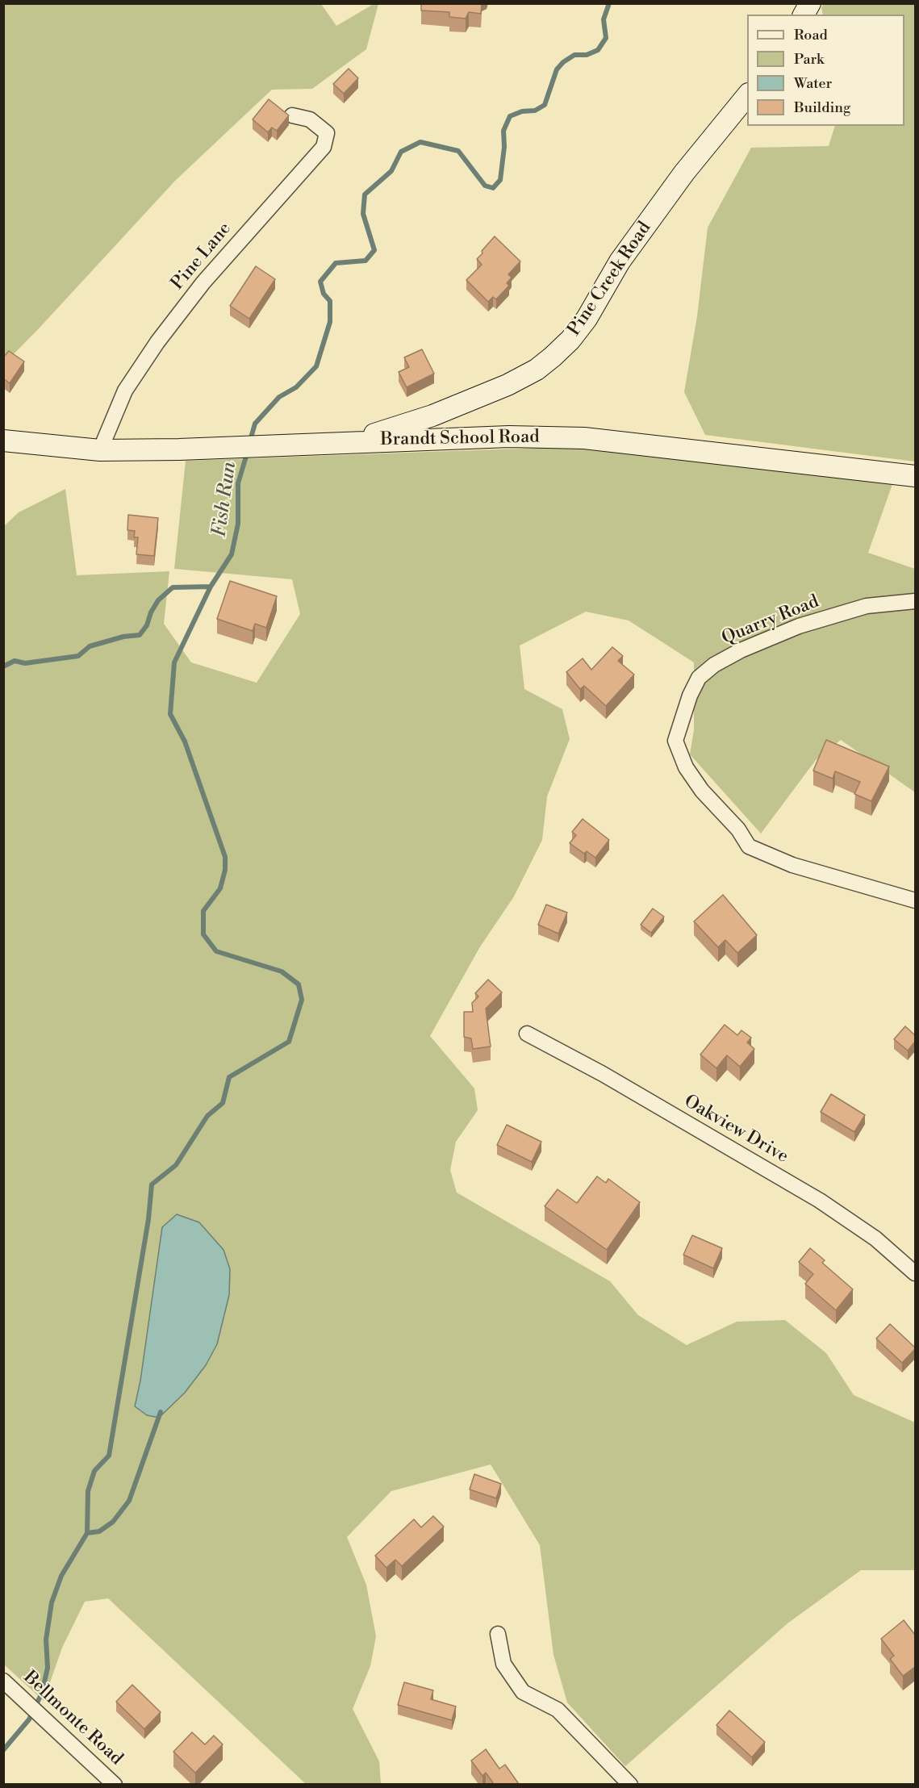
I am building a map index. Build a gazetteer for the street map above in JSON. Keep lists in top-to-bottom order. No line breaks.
{"streets":{"street":["Pine Lane","Pine Creek Road","Brandt School Road","Quarry Road","Oakview Drive","Bellmonte Road"]},"crossings":[["Pine Lane","Brandt School Road"],["Pine Creek Road","Brandt School Road"]],"water":["Fish Run"],"legend":["Road","Park","Water","Building"]}
